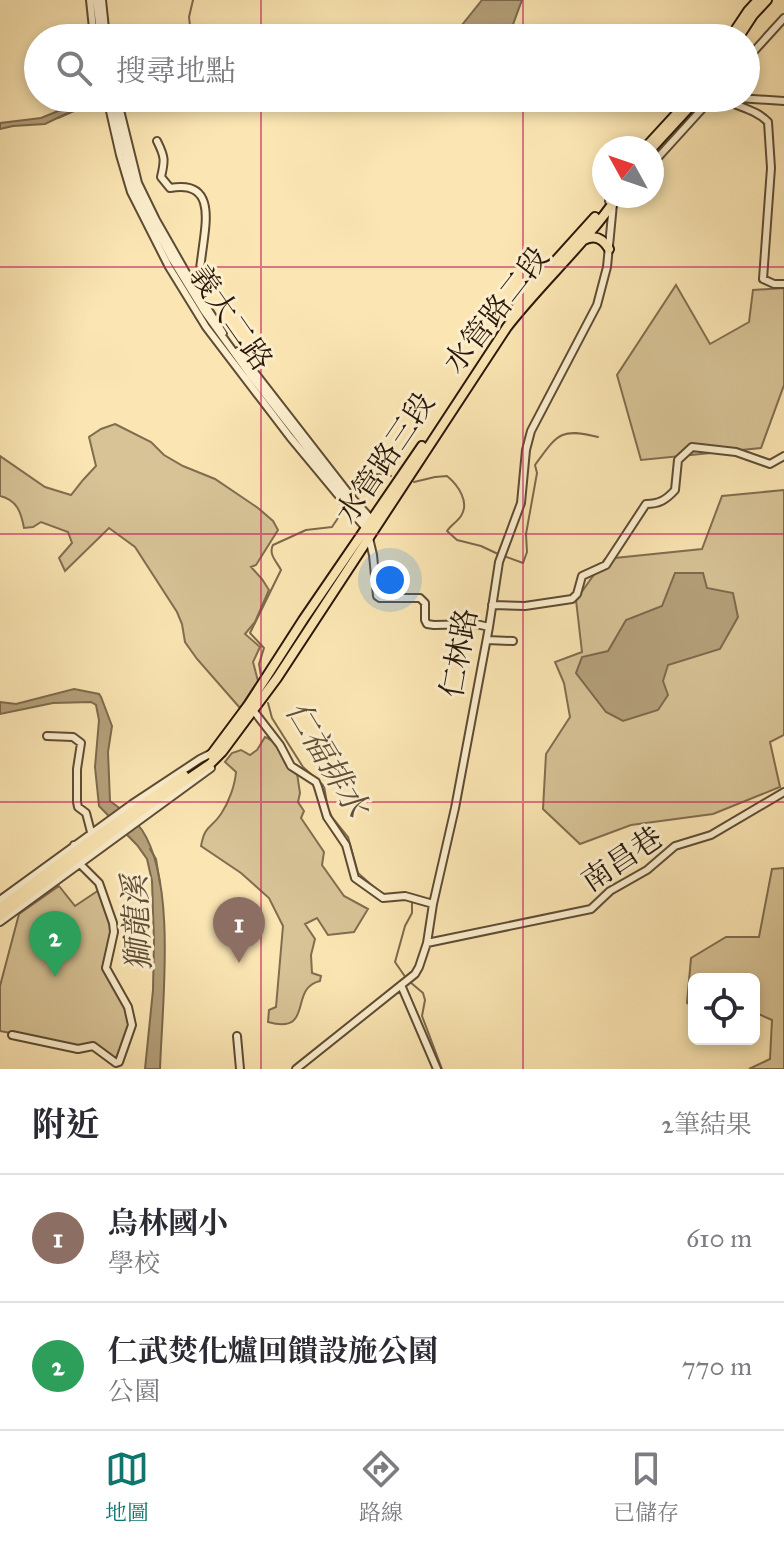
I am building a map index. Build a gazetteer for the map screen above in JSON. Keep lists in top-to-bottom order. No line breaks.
{"streets":{"main road":["水管路二段","水管路三段"],"street":["義大二路","仁林路","南昌巷"]},"crossings":[["水管路二段","義大二路"],["水管路二段","水管路三段"],["義大二路","水管路三段"],["仁林路","南昌巷"]],"water":["仁福排水","獅龍溪"],"north":"top left","page":{"search":"搜尋地點","pins":["1","2"],"heading":["附近","2筆結果"],"list":[{"mark":"1","name":"烏林國小","note":"學校","value":"610 m"},{"mark":"2","name":"仁武焚化爐回饋設施公園","note":"公園","value":"770 m"}],"nav":["地圖","路線","已儲存"]}}
